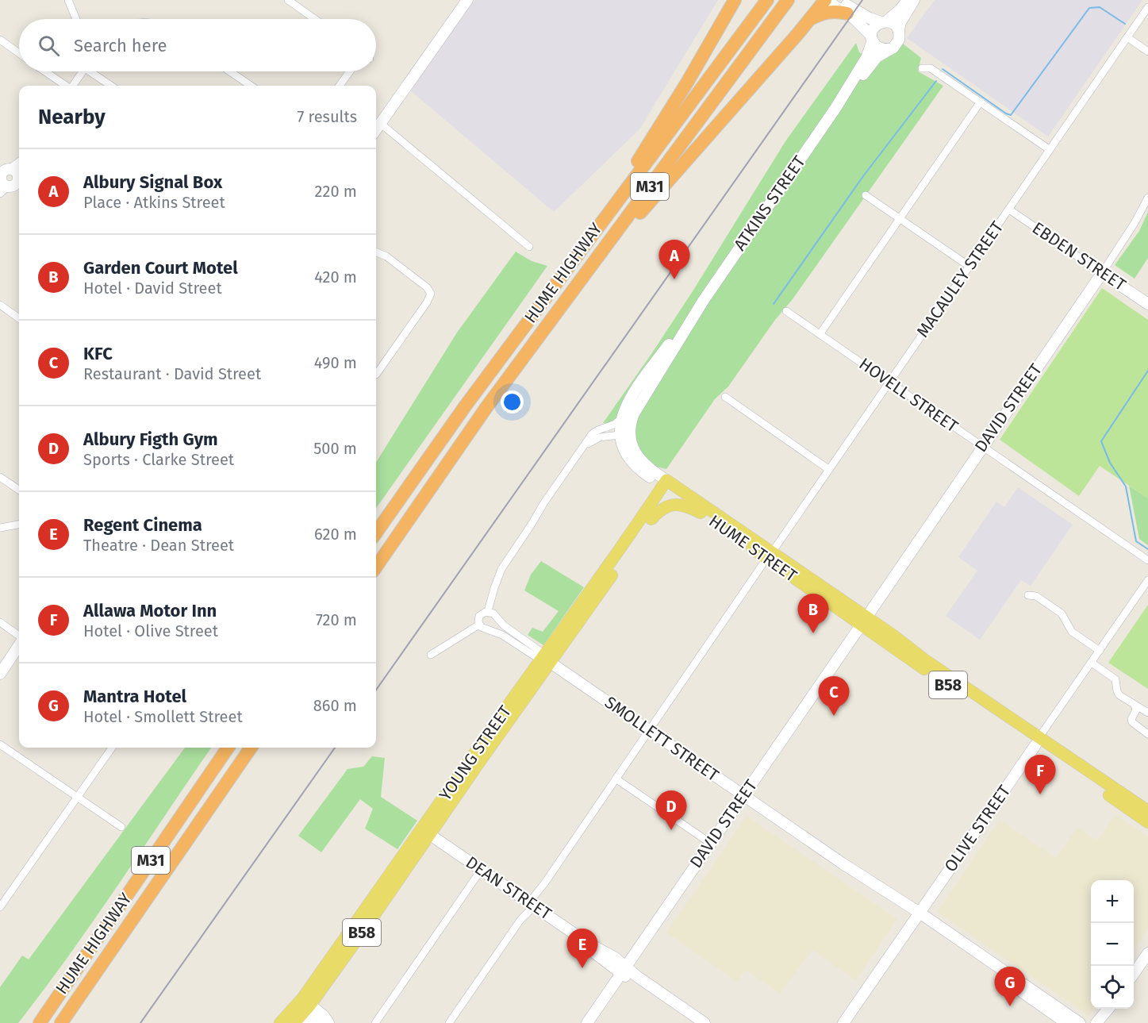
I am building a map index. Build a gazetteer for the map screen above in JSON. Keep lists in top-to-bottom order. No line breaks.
{"streets":{"highway":["M31","HUME HIGHWAY"],"main road":["ATKINS STREET","EBDEN STREET","DAVID STREET","HUME STREET","B58","SMOLLETT STREET","YOUNG STREET","OLIVE STREET","DEAN STREET"],"street":["MACAULEY STREET","HOVELL STREET"]},"crossings":[["ATKINS STREET","HUME STREET"],["ATKINS STREET","YOUNG STREET"],["EBDEN STREET","MACAULEY STREET"],["EBDEN STREET","DAVID STREET"],["MACAULEY STREET","HOVELL STREET"],["MACAULEY STREET","HUME STREET"],["MACAULEY STREET","SMOLLETT STREET"],["MACAULEY STREET","DEAN STREET"],["HOVELL STREET","DAVID STREET"],["DAVID STREET","HUME STREET"],["DAVID STREET","SMOLLETT STREET"],["DAVID STREET","DEAN STREET"],["HUME STREET","B58"],["HUME STREET","YOUNG STREET"],["HUME STREET","OLIVE STREET"],["B58","YOUNG STREET"],["SMOLLETT STREET","YOUNG STREET"],["SMOLLETT STREET","OLIVE STREET"],["YOUNG STREET","DEAN STREET"]],"page":{"search":"Search here","heading":["Nearby","7 results"],"list":[{"mark":"A","name":"Albury Signal Box","note":"Place · Atkins Street","value":"220 m"},{"mark":"B","name":"Garden Court Motel","note":"Hotel · David Street","value":"420 m"},{"mark":"C","name":"KFC","note":"Restaurant · David Street","value":"490 m"},{"mark":"D","name":"Albury Figth Gym","note":"Sports · Clarke Street","value":"500 m"},{"mark":"E","name":"Regent Cinema","note":"Theatre · Dean Street","value":"620 m"},{"mark":"F","name":"Allawa Motor Inn","note":"Hotel · Olive Street","value":"720 m"},{"mark":"G","name":"Mantra Hotel","note":"Hotel · Smollett Street","value":"860 m"}],"pins":["A","B","C","F","D","E","G"],"map_buttons":["+","−"]}}
